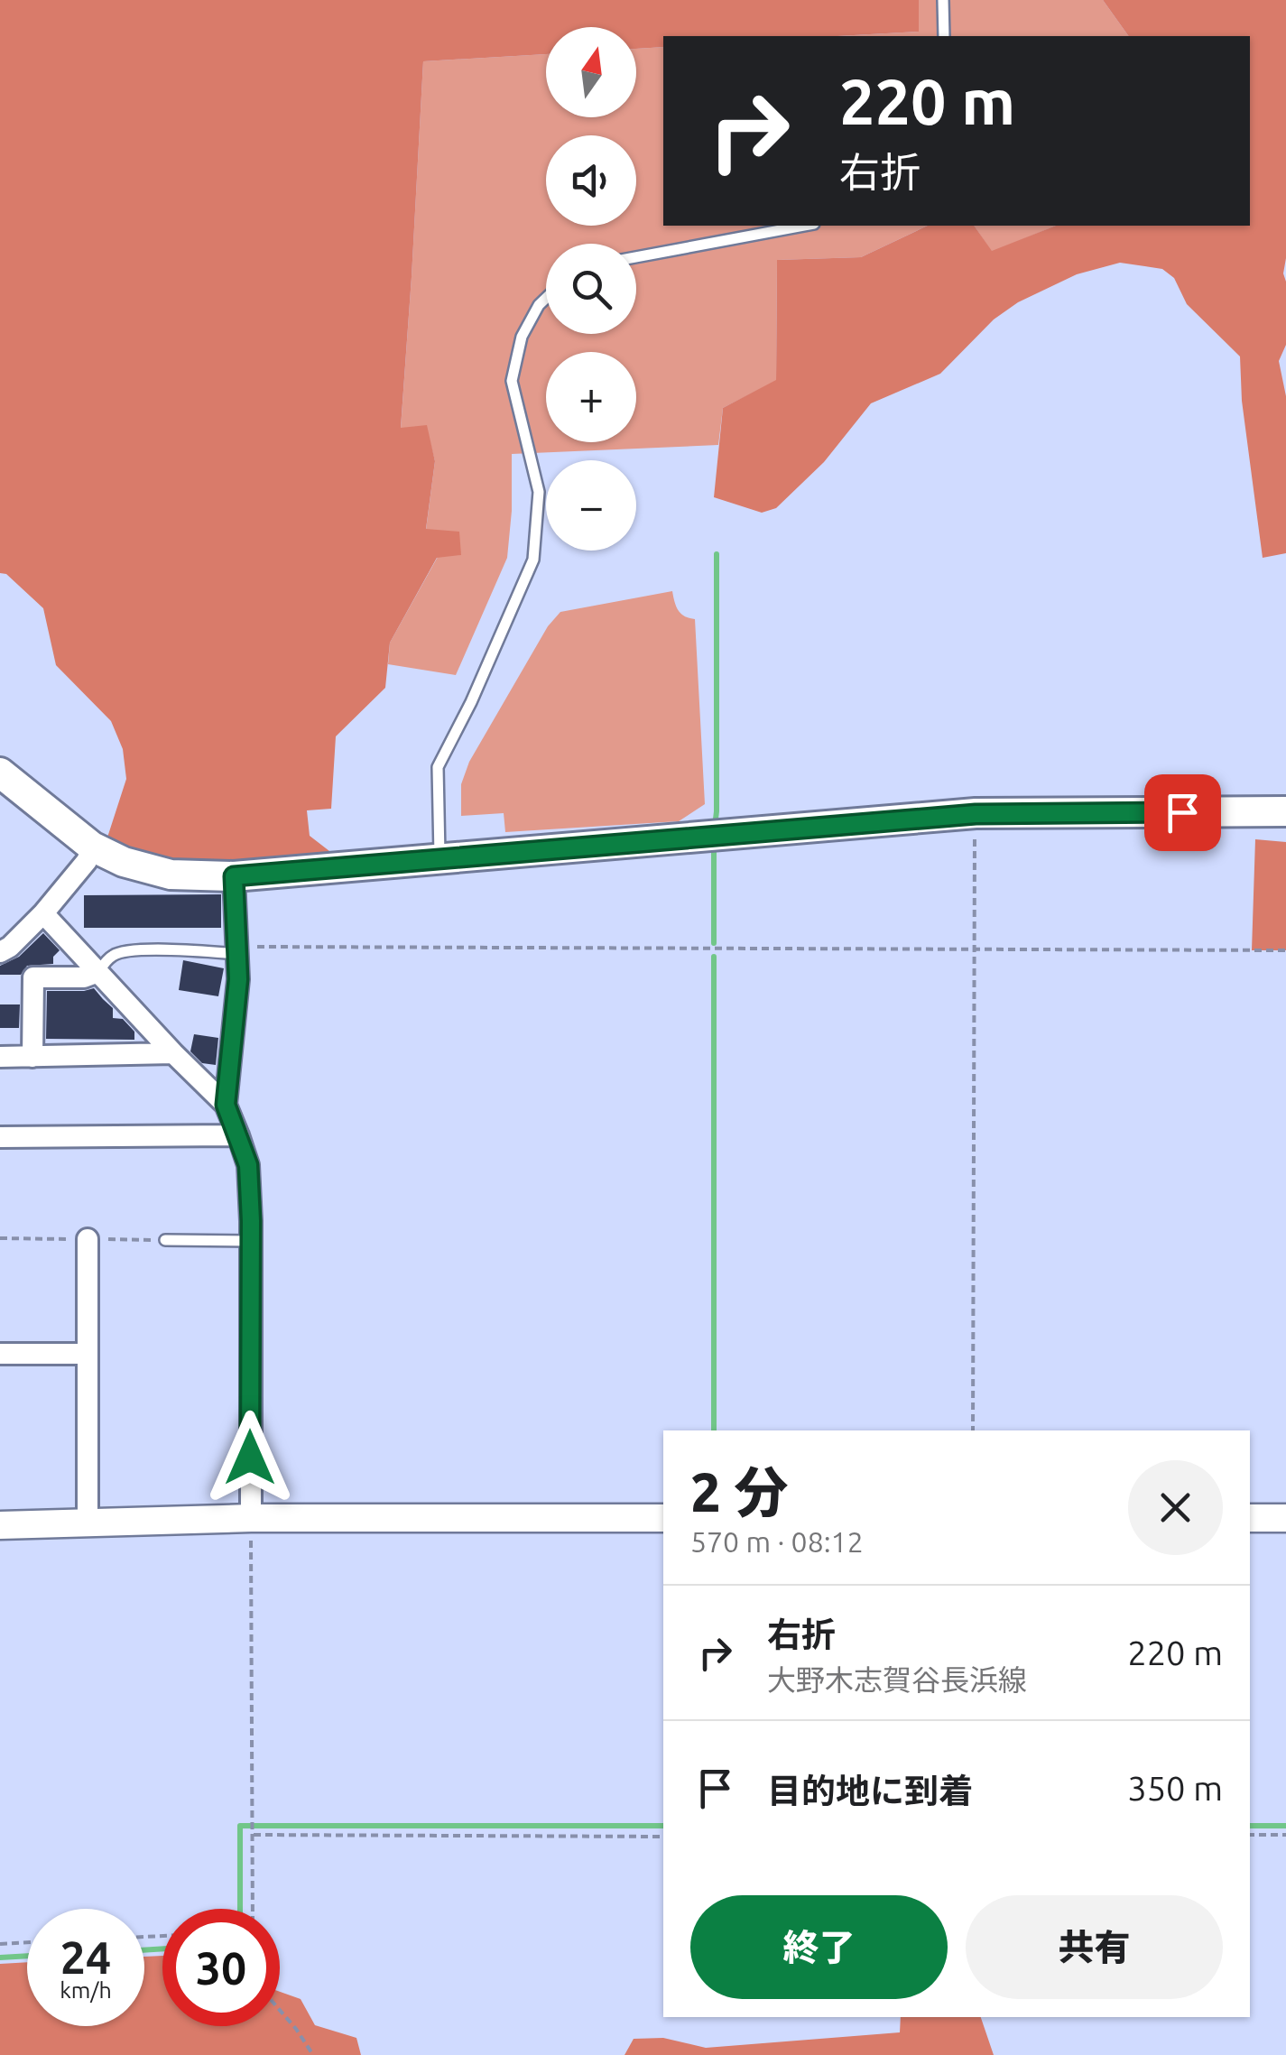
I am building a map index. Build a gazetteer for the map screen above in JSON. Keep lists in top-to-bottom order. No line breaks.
{"north":"top","page":{"map_buttons":["+","−"],"turn":["220 m","右折"],"heading":["2 分","570 m · 08:12"],"list":[{"name":"右折","note":"大野木志賀谷長浜線","value":"220 m"},{"name":"目的地に到着","value":"350 m"}],"buttons":["終了","共有"],"speed":"24 km/h","limit":"30"}}
